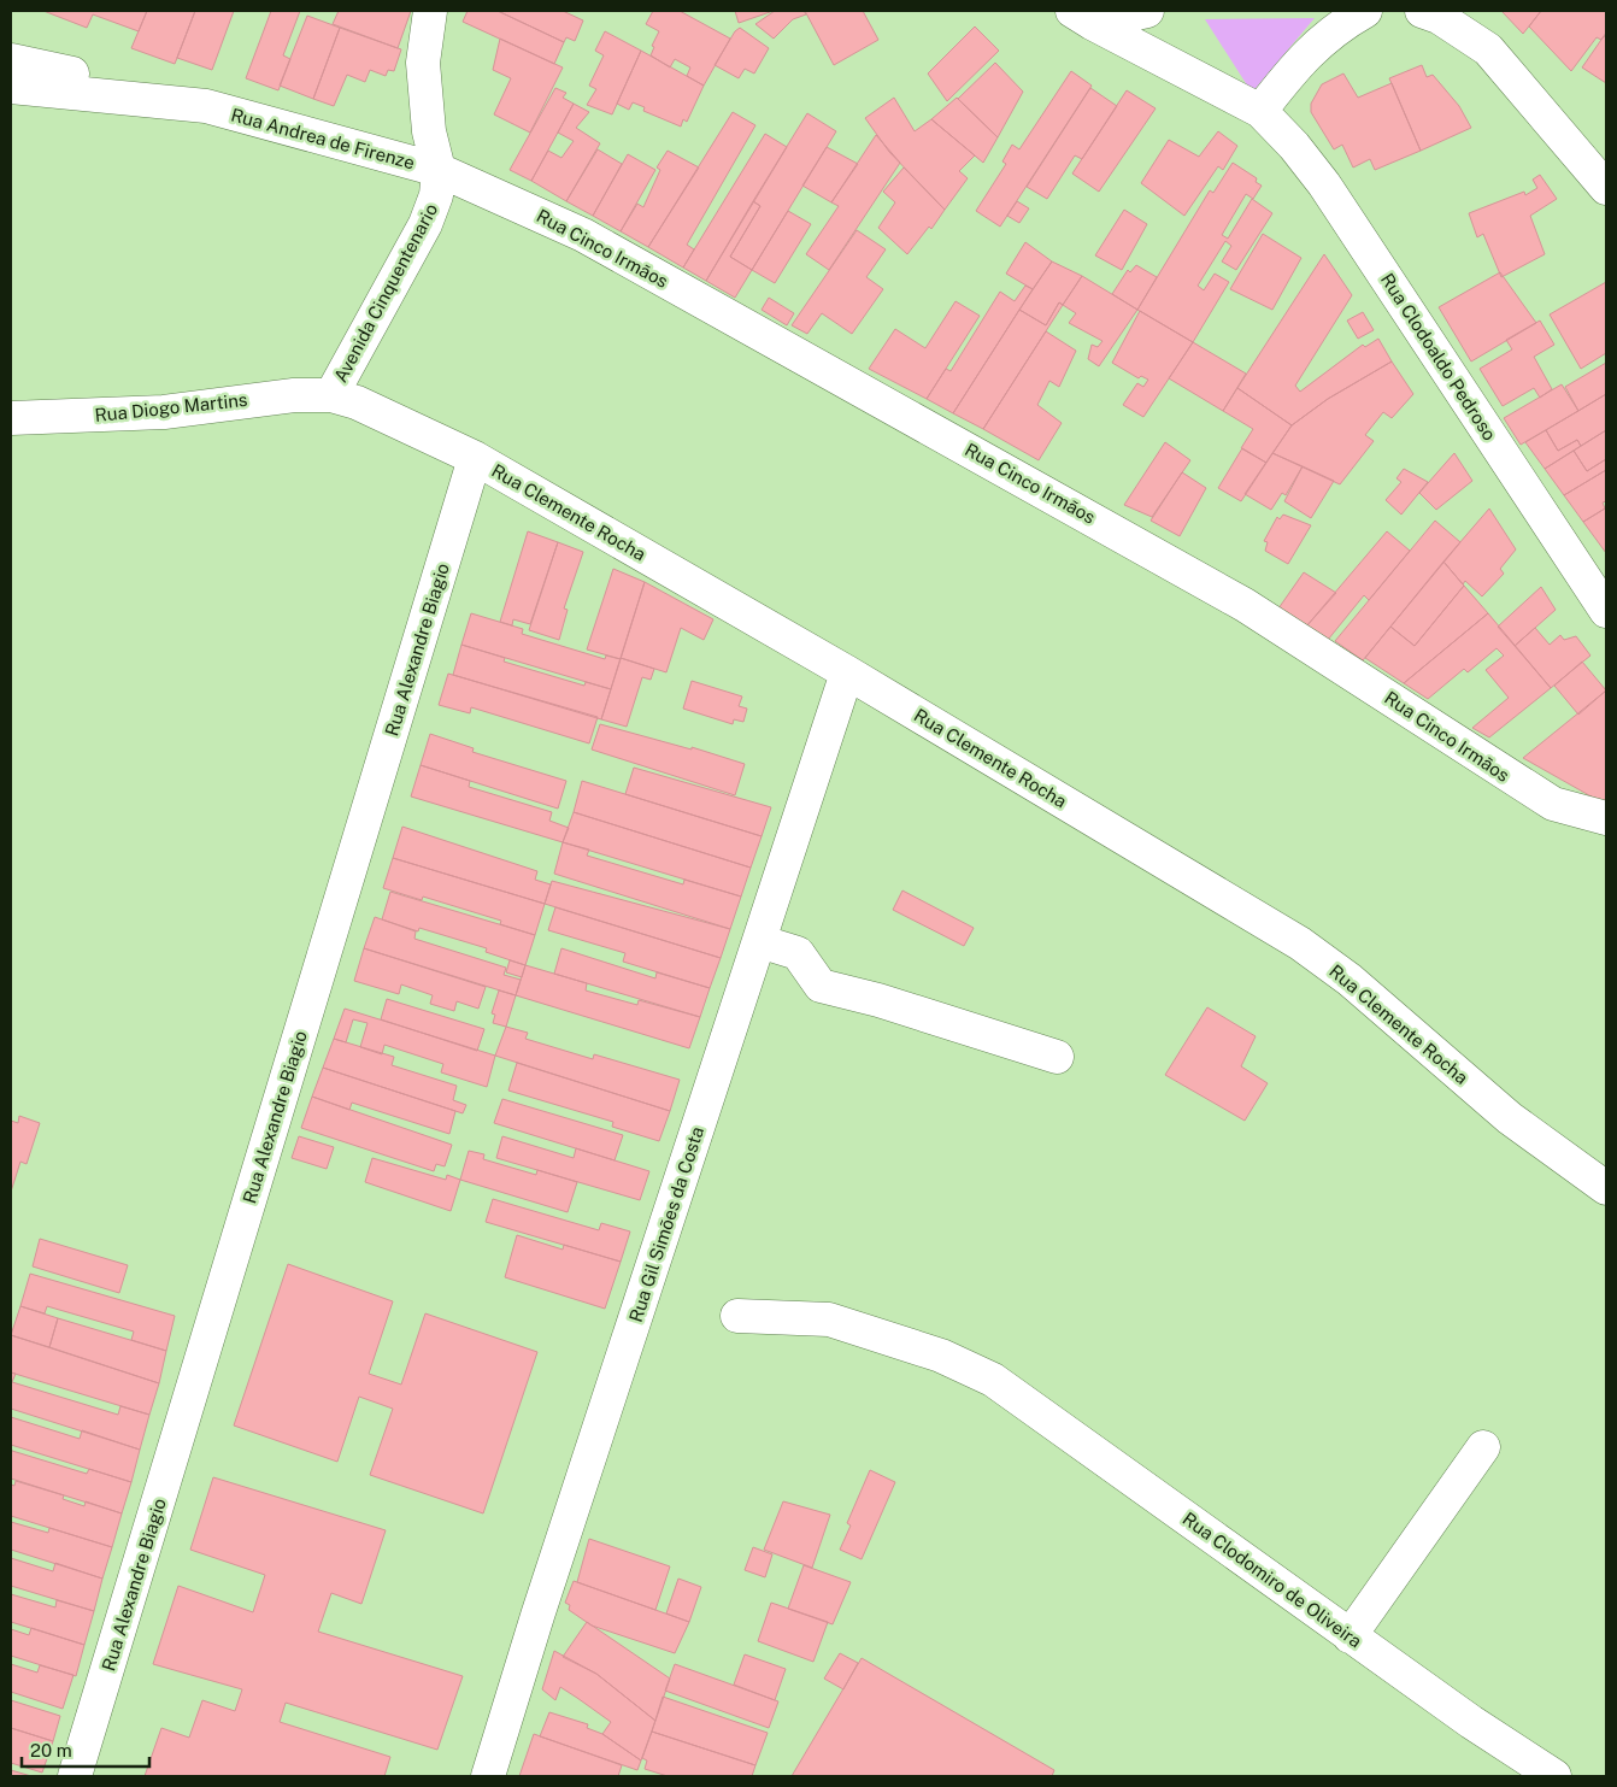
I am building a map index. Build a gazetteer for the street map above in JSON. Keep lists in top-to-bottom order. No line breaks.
{"streets":{"street":["Rua Andrea de Firenze","Rua Cinco Irmãos","Avenida Cinquentenario","Rua Clodoaldo Pedroso","Rua Diogo Martins","Rua Clemente Rocha","Rua Alexandre Biagio","Rua Gil Simões da Costa","Rua Clodomiro de Oliveira"]},"crossings":[["Rua Andrea de Firenze","Rua Cinco Irmãos"],["Rua Andrea de Firenze","Avenida Cinquentenario"],["Rua Cinco Irmãos","Avenida Cinquentenario"],["Avenida Cinquentenario","Rua Diogo Martins"],["Avenida Cinquentenario","Rua Clemente Rocha"],["Rua Diogo Martins","Rua Clemente Rocha"],["Rua Clemente Rocha","Rua Alexandre Biagio"],["Rua Clemente Rocha","Rua Gil Simões da Costa"]],"scale_bar":"20 m"}
